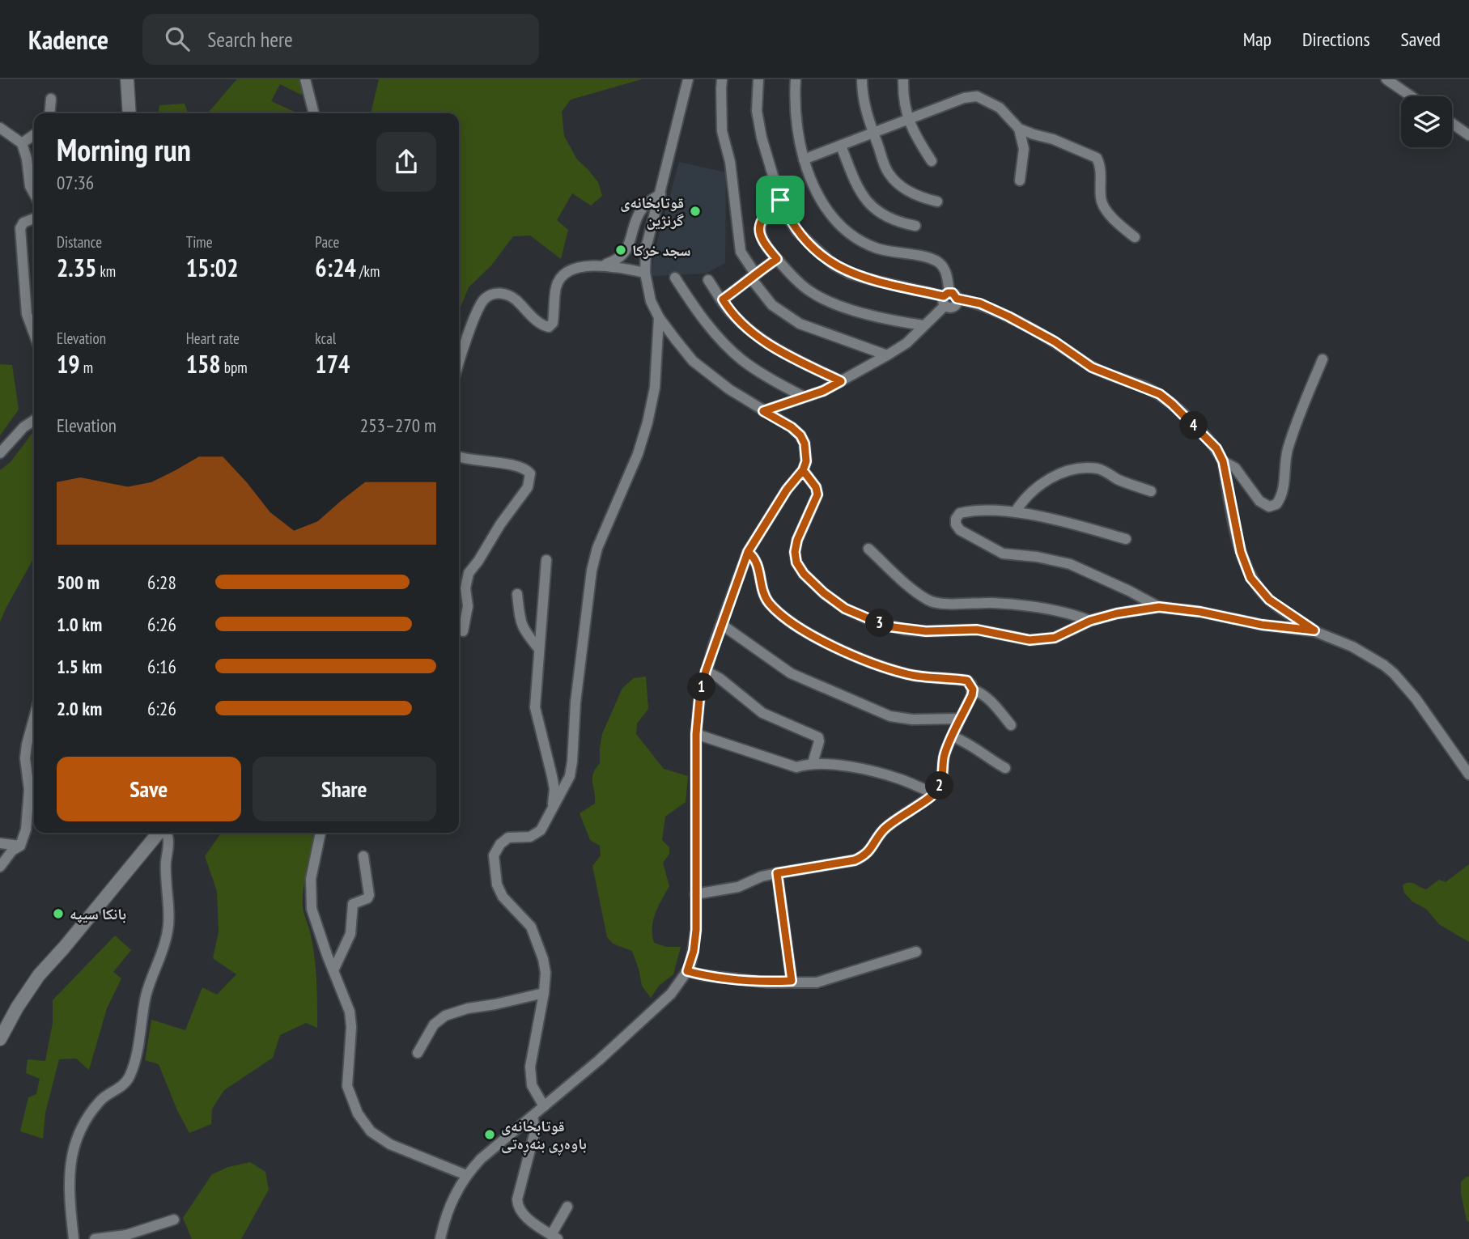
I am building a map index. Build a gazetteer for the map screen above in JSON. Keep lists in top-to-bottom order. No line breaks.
{"places":["قوتابخانەی گرنژین","سجد خركا","بانکا سیپە","قوتابخانەی باوەڕی بنەڕەتی"],"page":{"header":"Kadence","search":"Search here","nav":["Map","Directions","Saved"],"heading":["Morning run","07:36"],"stats":[["Distance","2.35 km"],["Time","15:02"],["Pace","6:24 /km"],["Elevation","19 m"],["Heart rate","158 bpm"],["kcal","174"]],"chart":["Elevation","253–270 m"],"pins":["4","3","1","2"],"list":[{"name":"500 m","note":"6:28"},{"name":"1.0 km","note":"6:26"},{"name":"1.5 km","note":"6:16"},{"name":"2.0 km","note":"6:26"}],"buttons":["Save","Share"]}}
